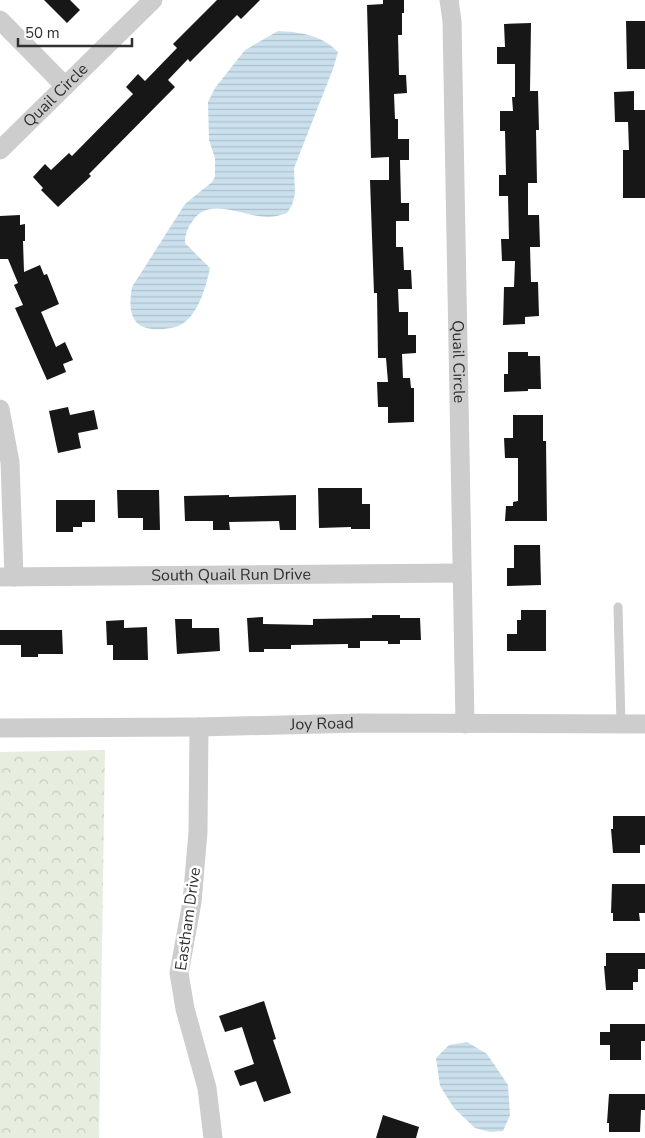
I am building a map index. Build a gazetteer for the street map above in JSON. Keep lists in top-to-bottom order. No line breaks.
{"streets":{"street":["Quail Circle","South Quail Run Drive","Joy Road","Eastham Drive"]},"crossings":[["Quail Circle","South Quail Run Drive"],["Quail Circle","Joy Road"],["Joy Road","Eastham Drive"]],"scale_bar":"50 m"}
